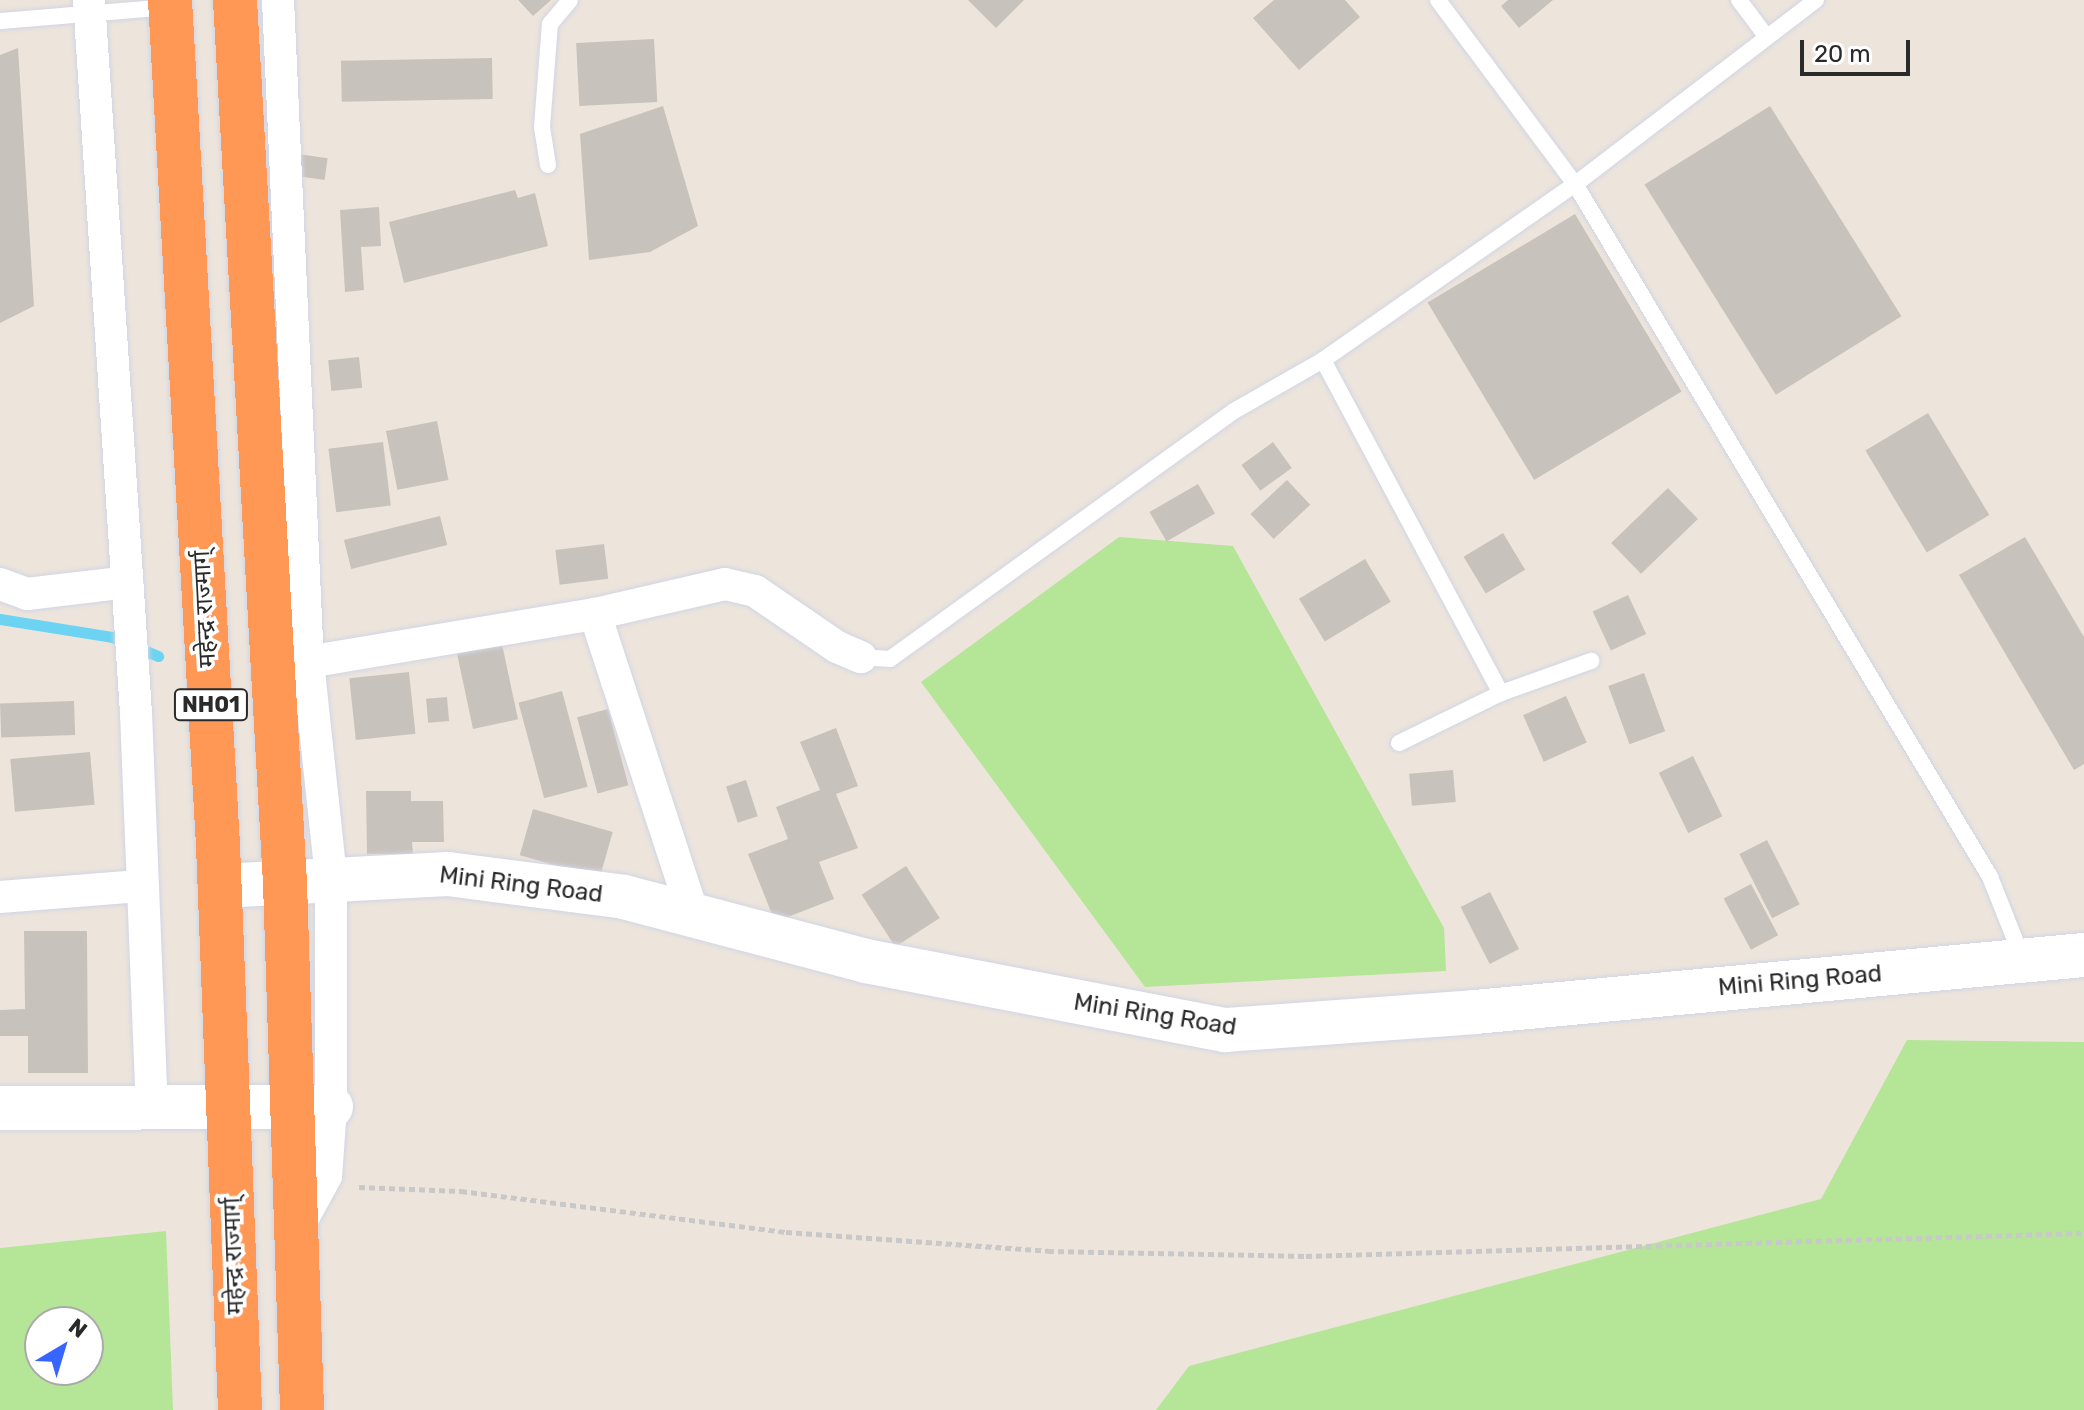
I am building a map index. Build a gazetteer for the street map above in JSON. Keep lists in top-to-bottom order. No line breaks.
{"streets":{"highway":["महेन्द्र राज्मार्ग्","NH01"],"main road":["Mini Ring Road"]},"crossings":[["महेन्द्र राज्मार्ग्","Mini Ring Road"],["NH01","Mini Ring Road"]],"scale_bar":"20 m","north":"top right"}
